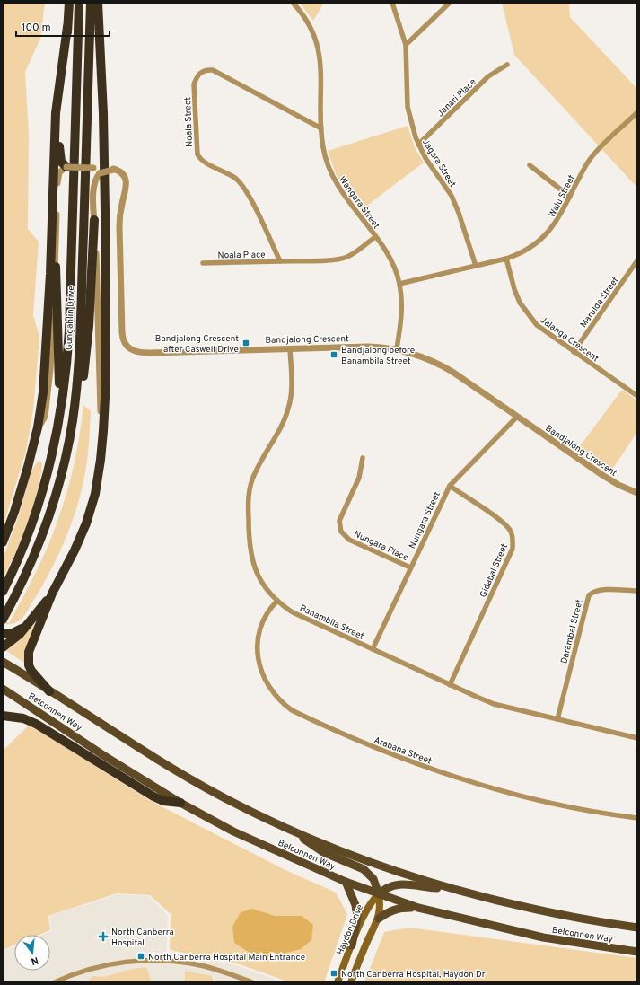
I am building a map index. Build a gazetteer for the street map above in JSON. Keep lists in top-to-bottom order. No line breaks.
{"streets":{"highway":["Gungahlin Drive"],"main road":["Belconnen Way","Haydon Drive"],"street":["Janari Place","Noala Street","Jagara Street","Walu Street","Wangara Street","Noala Place","Marulda Street","Bandjalong Crescent","Jalanga Crescent","Nungara Street","Nungara Place","Gidabal Street","Banambila Street","Darambal Street","Arabana Street"]},"crossings":[["Janari Place","Jagara Street"],["Noala Street","Wangara Street"],["Noala Street","Noala Place"],["Jagara Street","Walu Street"],["Walu Street","Wangara Street"],["Walu Street","Jalanga Crescent"],["Wangara Street","Bandjalong Crescent"],["Marulda Street","Jalanga Crescent"],["Bandjalong Crescent","Nungara Street"],["Bandjalong Crescent","Banambila Street"],["Nungara Street","Nungara Place"],["Nungara Street","Gidabal Street"],["Nungara Street","Banambila Street"],["Gidabal Street","Banambila Street"],["Banambila Street","Darambal Street"],["Banambila Street","Arabana Street"],["Belconnen Way","Haydon Drive"]],"places":{"transit":["Bandjalong Crescent after Caswell Drive","Bandjalong before Banambila Street","North Canberra Hospital Main Entrance","North Canberra Hospital, Haydon Dr"],"health":["North Canberra Hospital"]},"scale_bar":"100 m","north":"bottom"}
